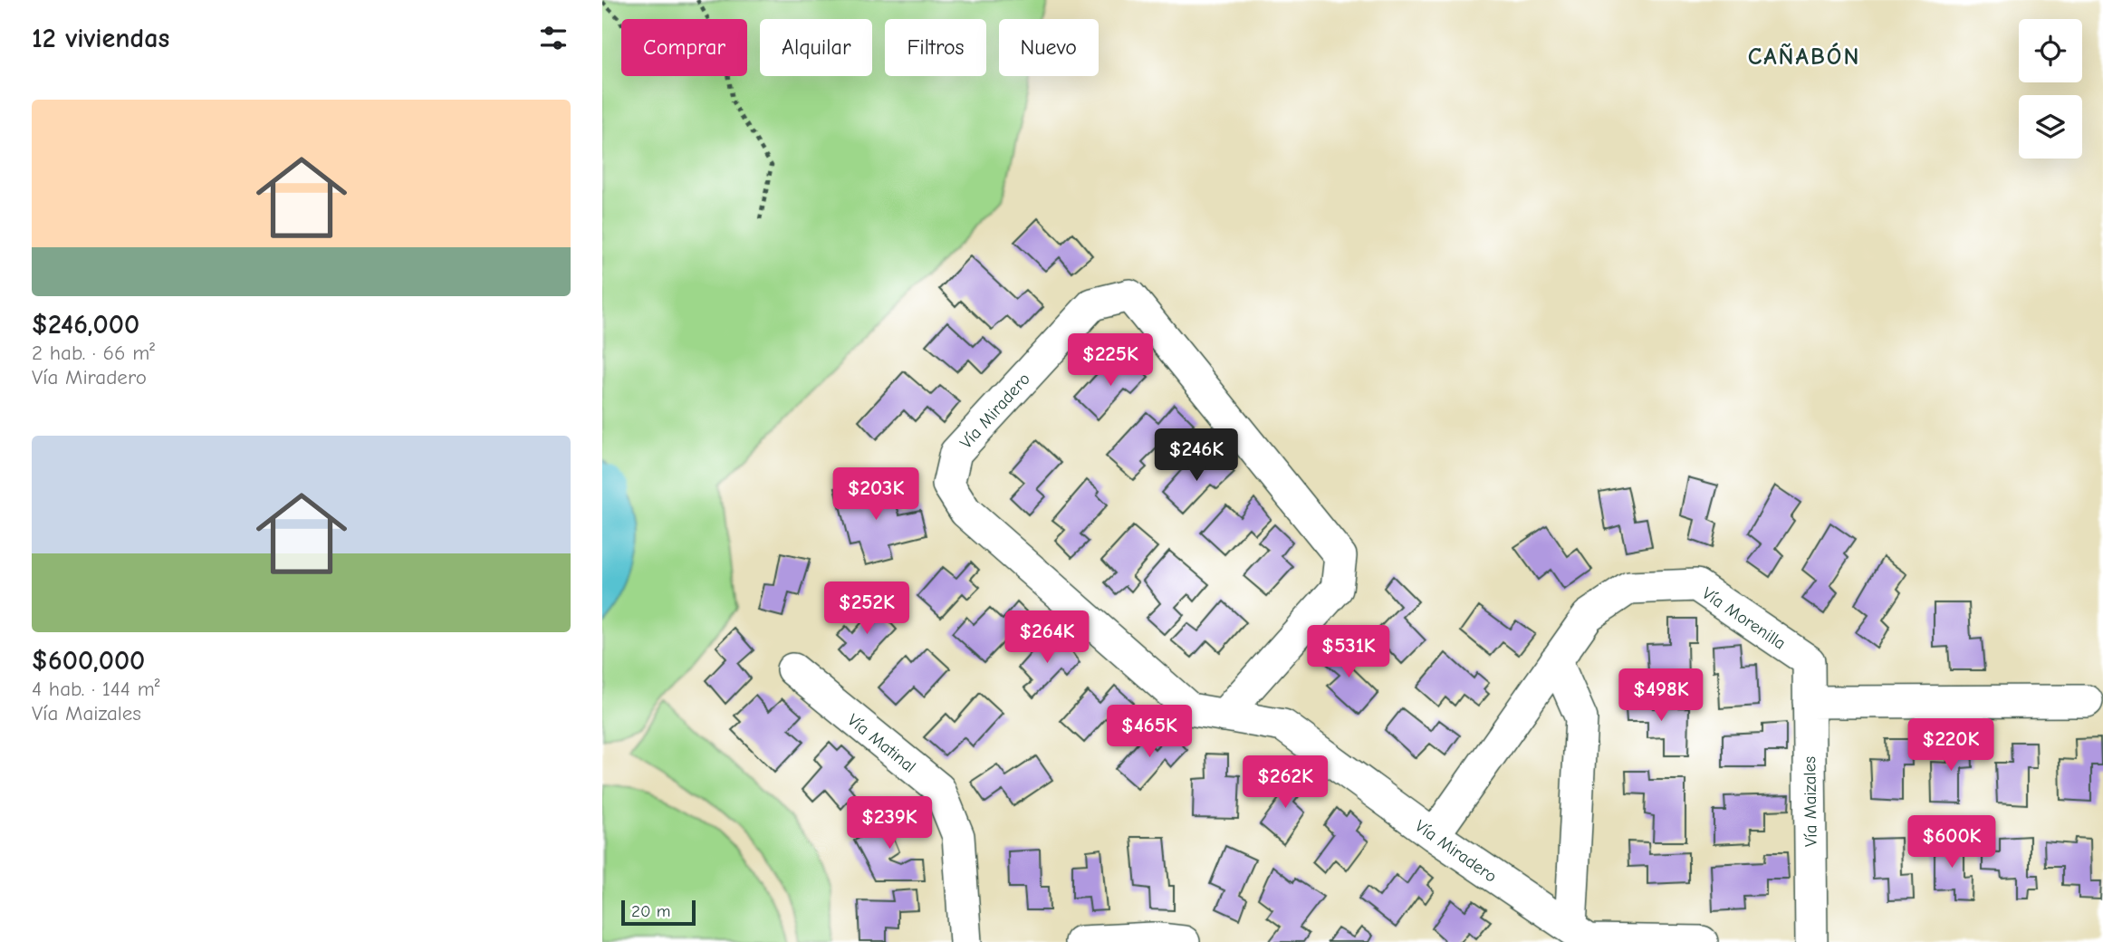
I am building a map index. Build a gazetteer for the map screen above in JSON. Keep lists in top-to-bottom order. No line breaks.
{"streets":{"street":["Vía Miradero","Vía Morenilla","Vía Matinal","Vía Maizales"]},"crossings":[["Vía Miradero","Vía Morenilla"],["Vía Morenilla","Vía Maizales"]],"districts":["CAÑABÓN"],"scale_bar":"20 m","page":{"heading":"12 viviendas","chip":["Comprar","Alquilar","Filtros","Nuevo"],"list":[{"name":"$246,000","note":"2 hab. · 66 m² · Vía Miradero"},{"name":"$600,000","note":"4 hab. · 144 m² · Vía Maizales"}],"price":["$225K","$246K","$203K","$252K","$264K","$531K","$498K","$465K","$220K","$262K","$239K","$600K"],"scale":"20 m"}}
